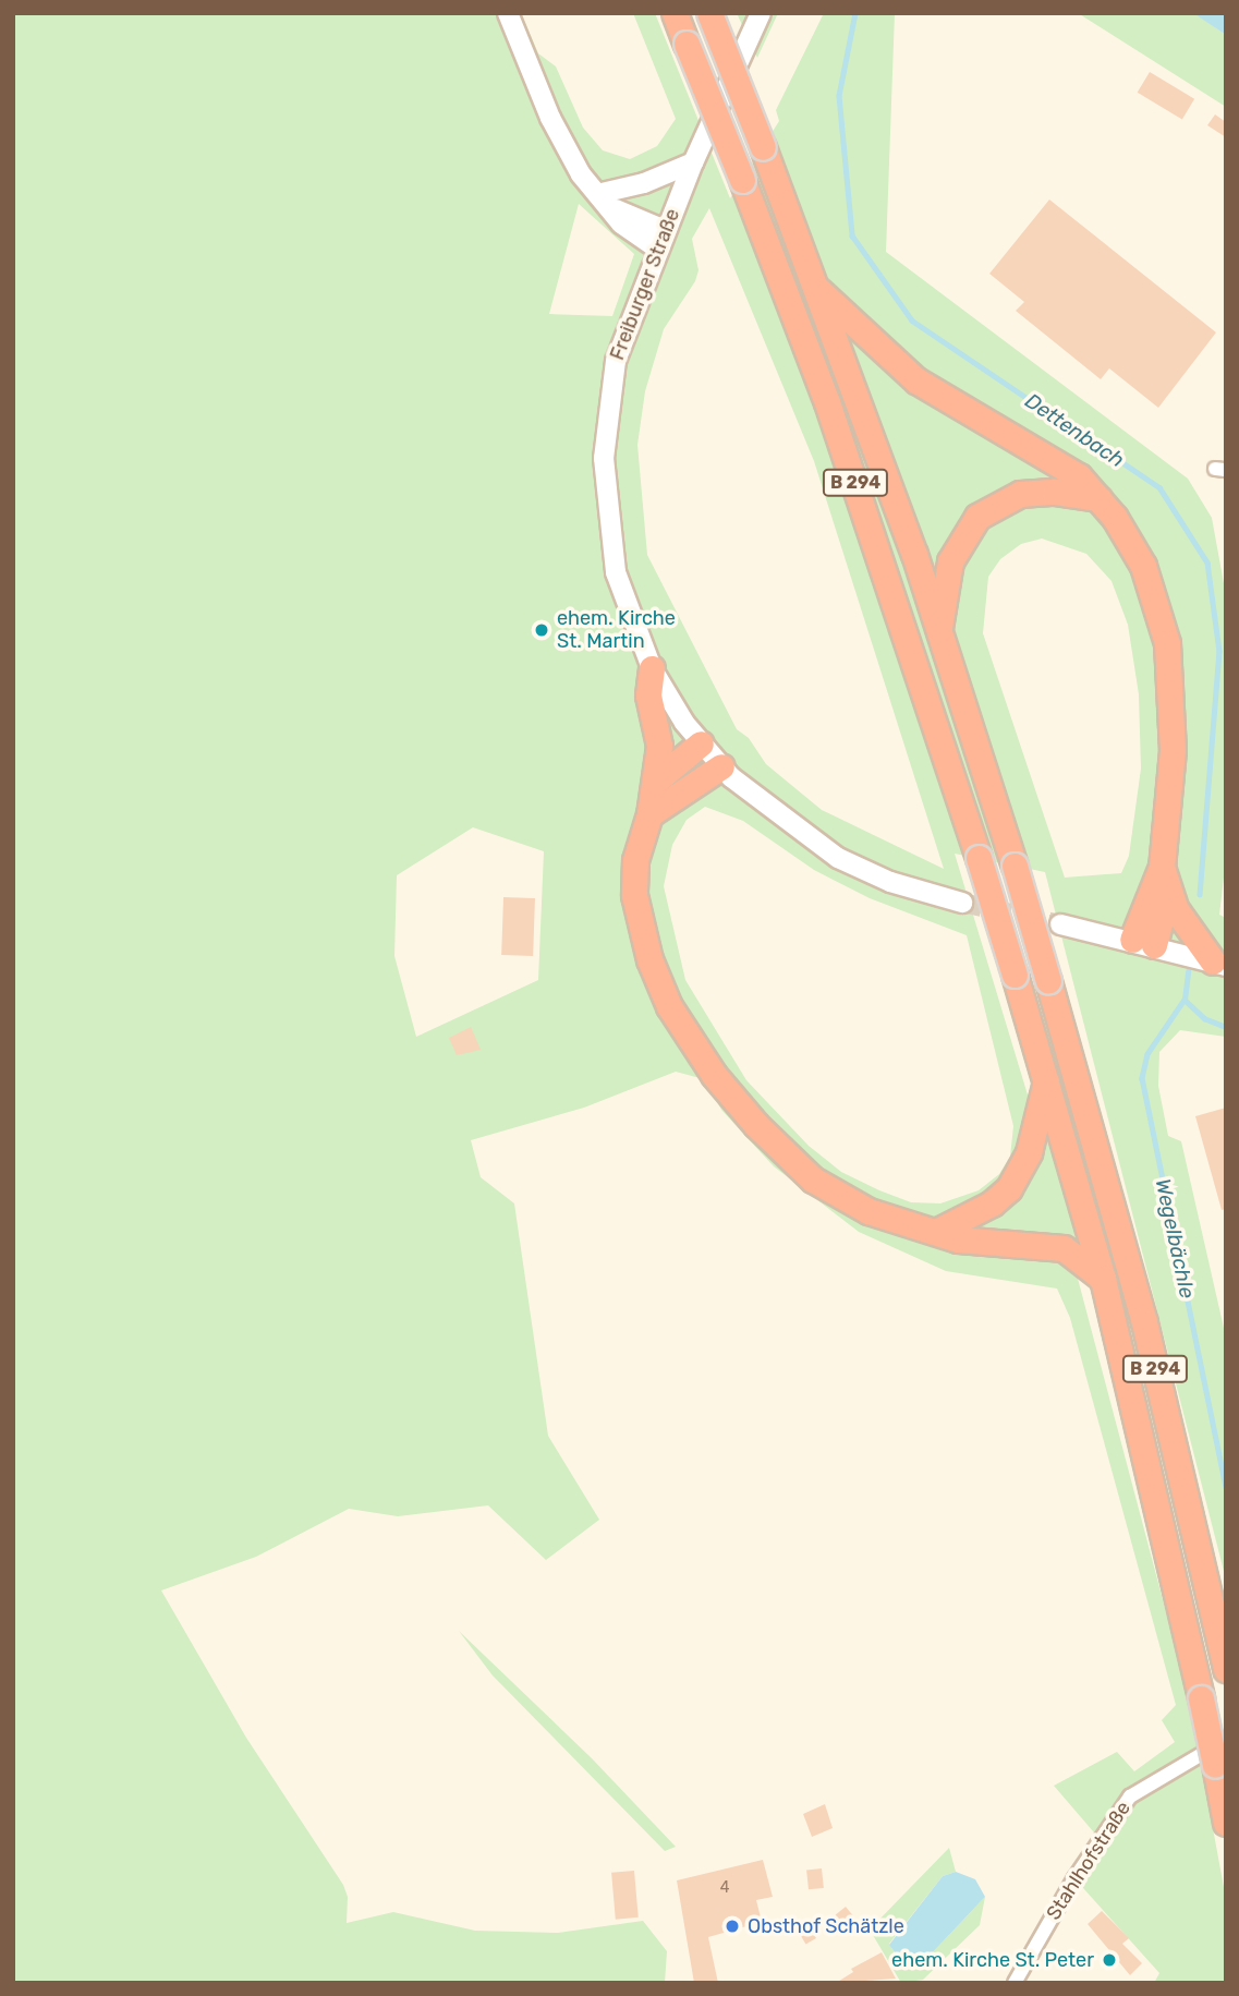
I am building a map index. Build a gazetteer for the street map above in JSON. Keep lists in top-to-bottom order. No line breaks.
{"streets":{"highway":["B 294"],"main road":["Freiburger Straße"],"street":["Stahlhofstraße"]},"water":["Dettenbach","Wegelbächle"],"places":["ehem. Kirche St. Martin","Obsthof Schätzle","ehem. Kirche St. Peter"],"house_numbers":["4"]}
